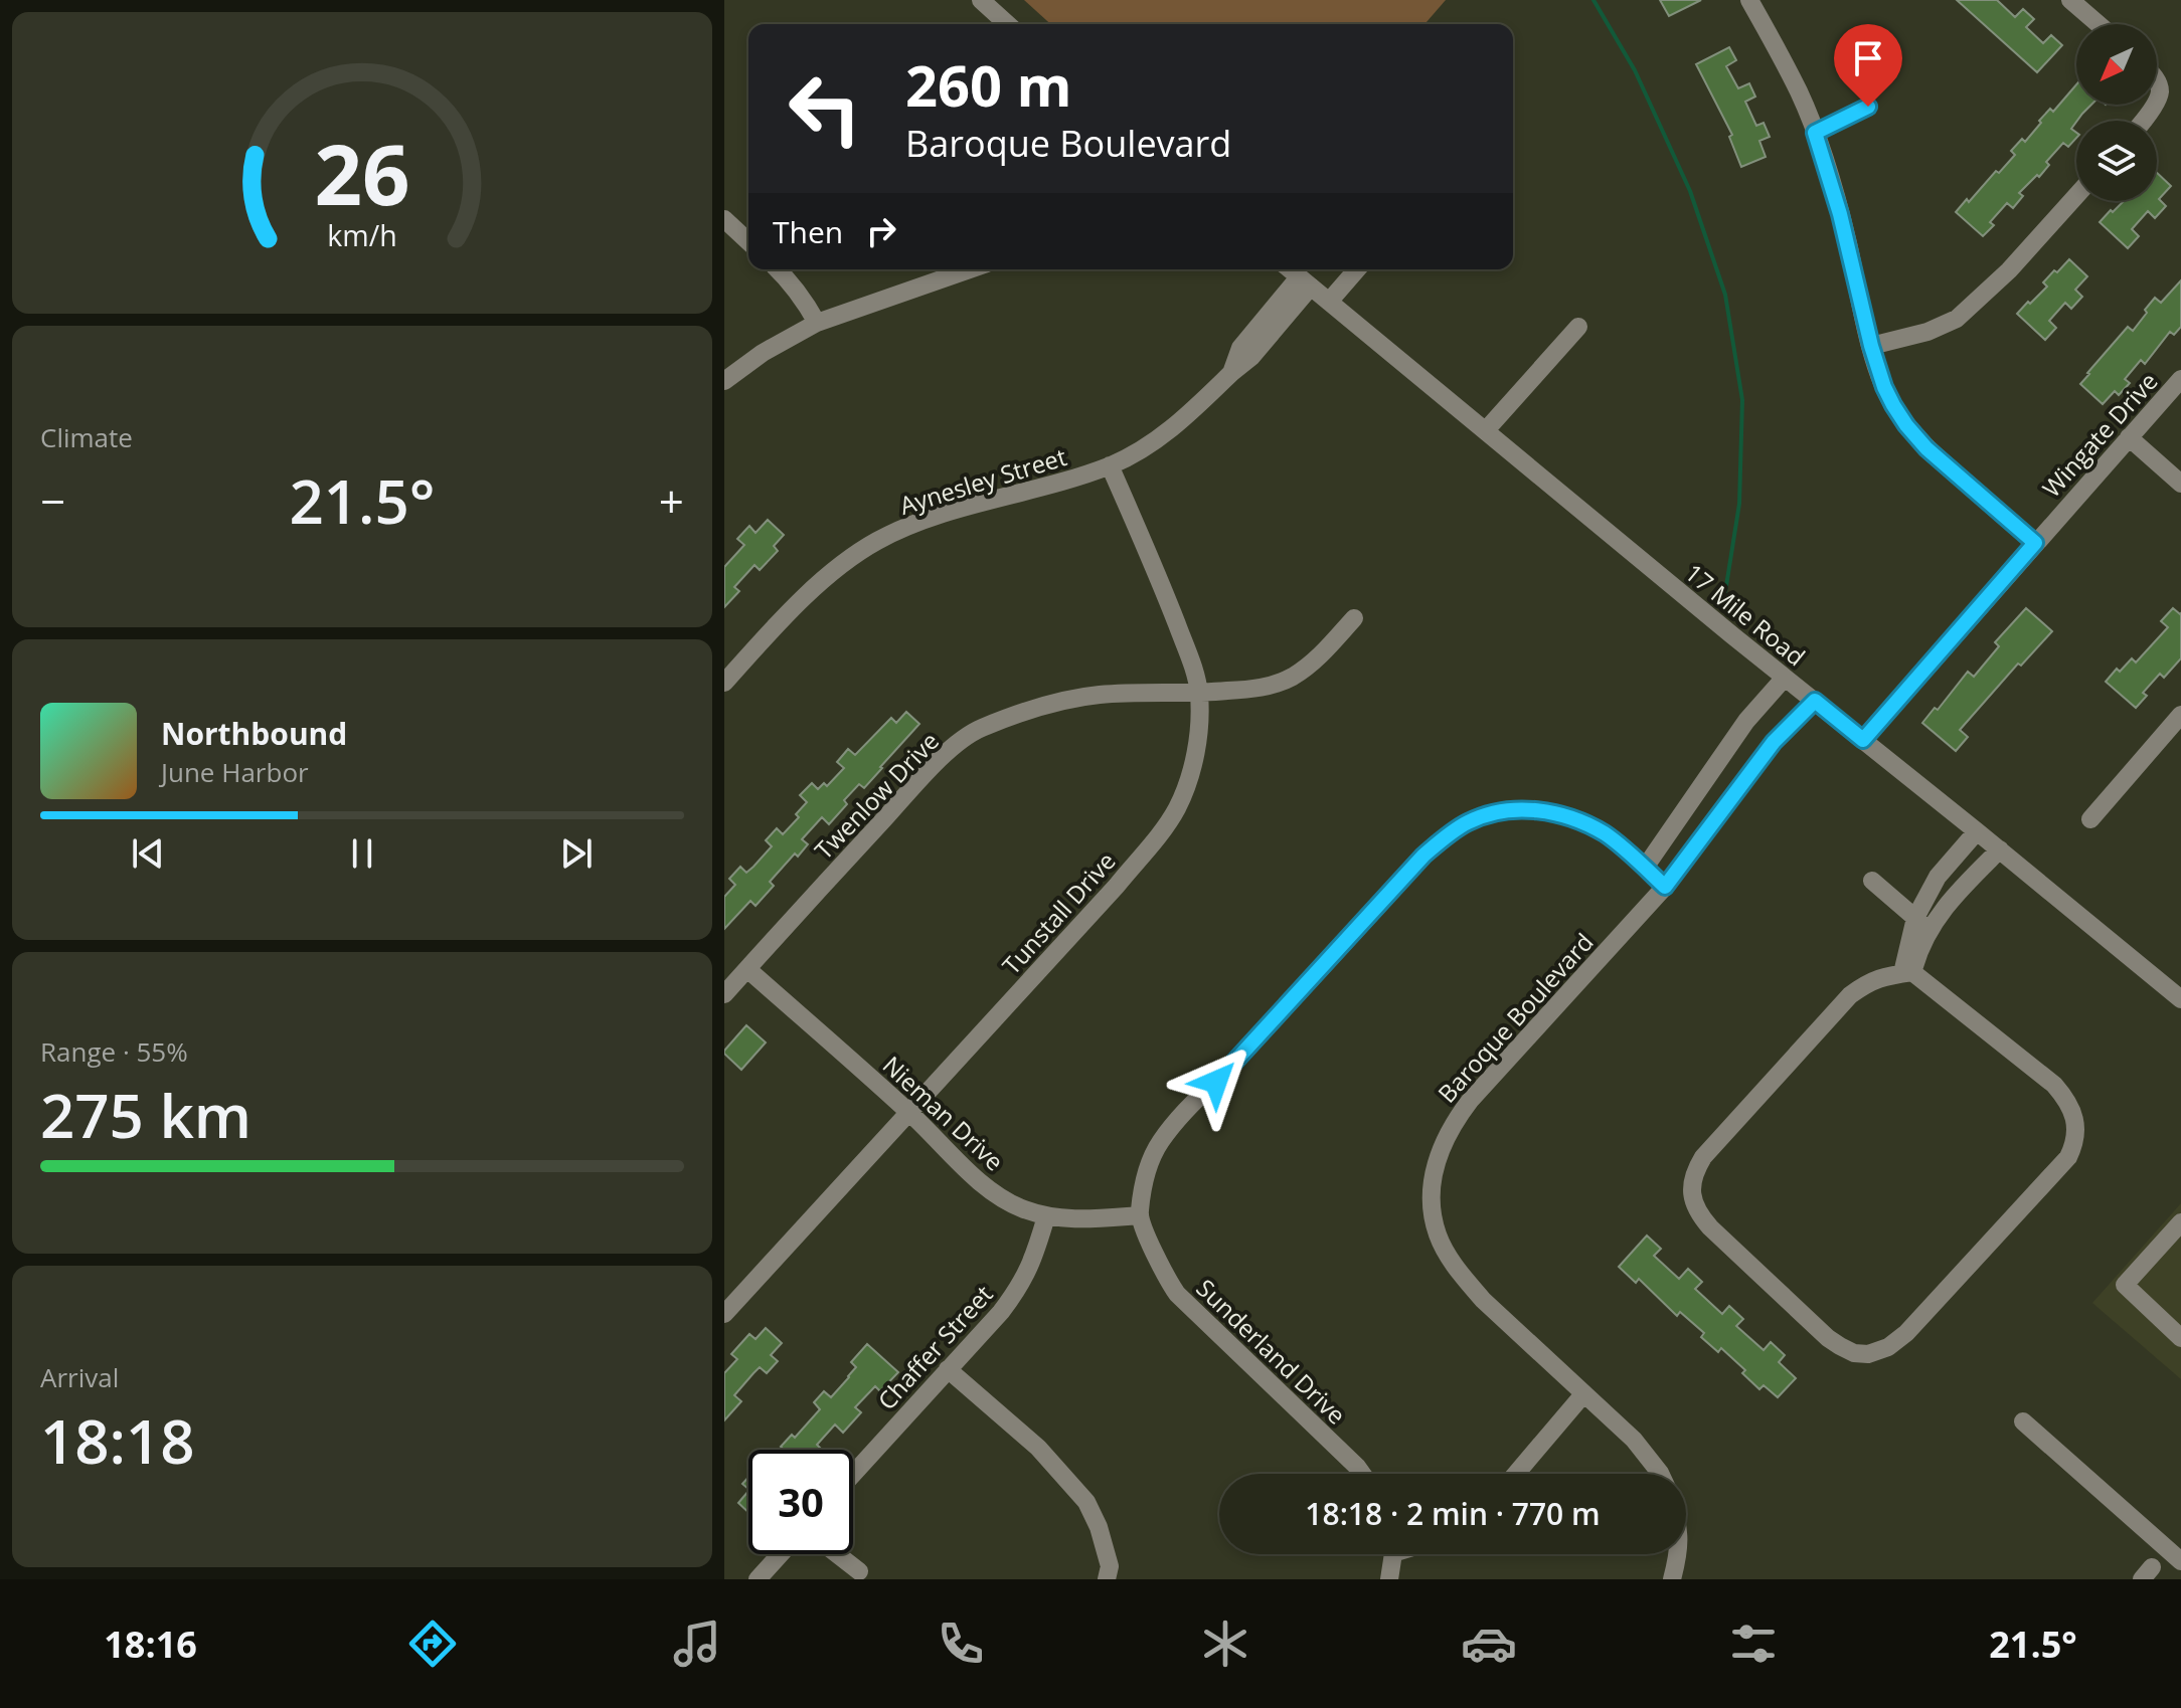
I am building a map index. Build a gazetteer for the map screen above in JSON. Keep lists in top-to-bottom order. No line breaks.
{"streets":{"street":["Wingate Drive","Aynesley Street","17 Mile Road","Twenlow Drive","Tunstall Drive","Baroque Boulevard","Nieman Drive","Chaffer Street","Sunderland Drive"]},"crossings":[["Wingate Drive","17 Mile Road"],["Aynesley Street","17 Mile Road"],["Aynesley Street","Tunstall Drive"],["17 Mile Road","Baroque Boulevard"],["Twenlow Drive","Tunstall Drive"],["Twenlow Drive","Nieman Drive"],["Tunstall Drive","Nieman Drive"],["Nieman Drive","Chaffer Street"],["Nieman Drive","Sunderland Drive"]],"north":"bottom left","page":{"turn":["260 m","Baroque Boulevard"],"then":"Then","tile":["Climate",["Range · 55%","275 km"],["Arrival","18:18"]],"heat":["−","21.5°","+"],"song":["Northbound","June Harbor"],"limit":"30","trip":"18:18 · 2 min · 770 m","tabs":["18:16","21.5°"],"gauge":["26","km/h"]}}
